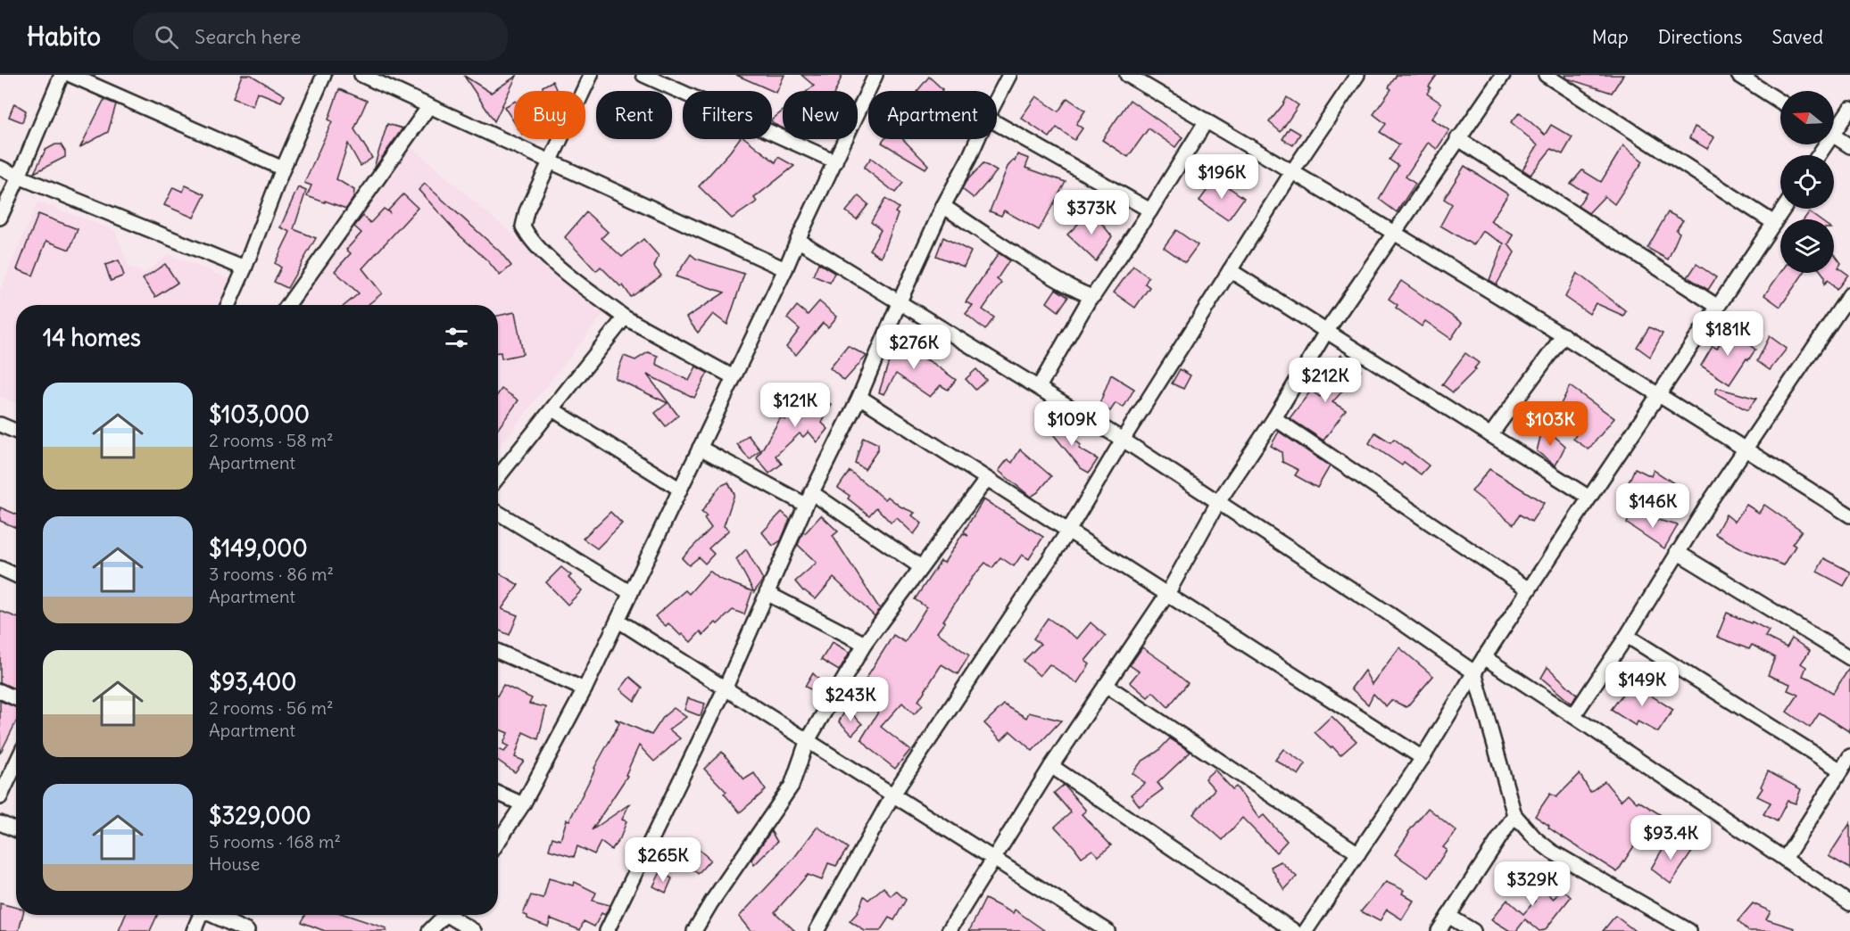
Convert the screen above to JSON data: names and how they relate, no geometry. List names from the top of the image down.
{
  "north": "left",
  "page": {
    "header": "Habito",
    "search": "Search here",
    "nav": ["Map", "Directions", "Saved"],
    "chip": [
      "Buy",
      "Rent",
      "Filters",
      "New",
      "Apartment"
    ],
    "price": [
      "$196K",
      "$373K",
      "$181K",
      "$276K",
      "$212K",
      "$121K",
      "$109K",
      "$103K",
      "$146K",
      "$149K",
      "$243K",
      "$93.4K",
      "$265K",
      "$329K"
    ],
    "heading": "14 homes",
    "list": [
      {
        "name": "$103,000",
        "note": "2 rooms · 58 m² · Apartment"
      },
      {
        "name": "$149,000",
        "note": "3 rooms · 86 m² · Apartment"
      },
      {
        "name": "$93,400",
        "note": "2 rooms · 56 m² · Apartment"
      },
      {
        "name": "$329,000",
        "note": "5 rooms · 168 m² · House"
      }
    ]
  }
}
